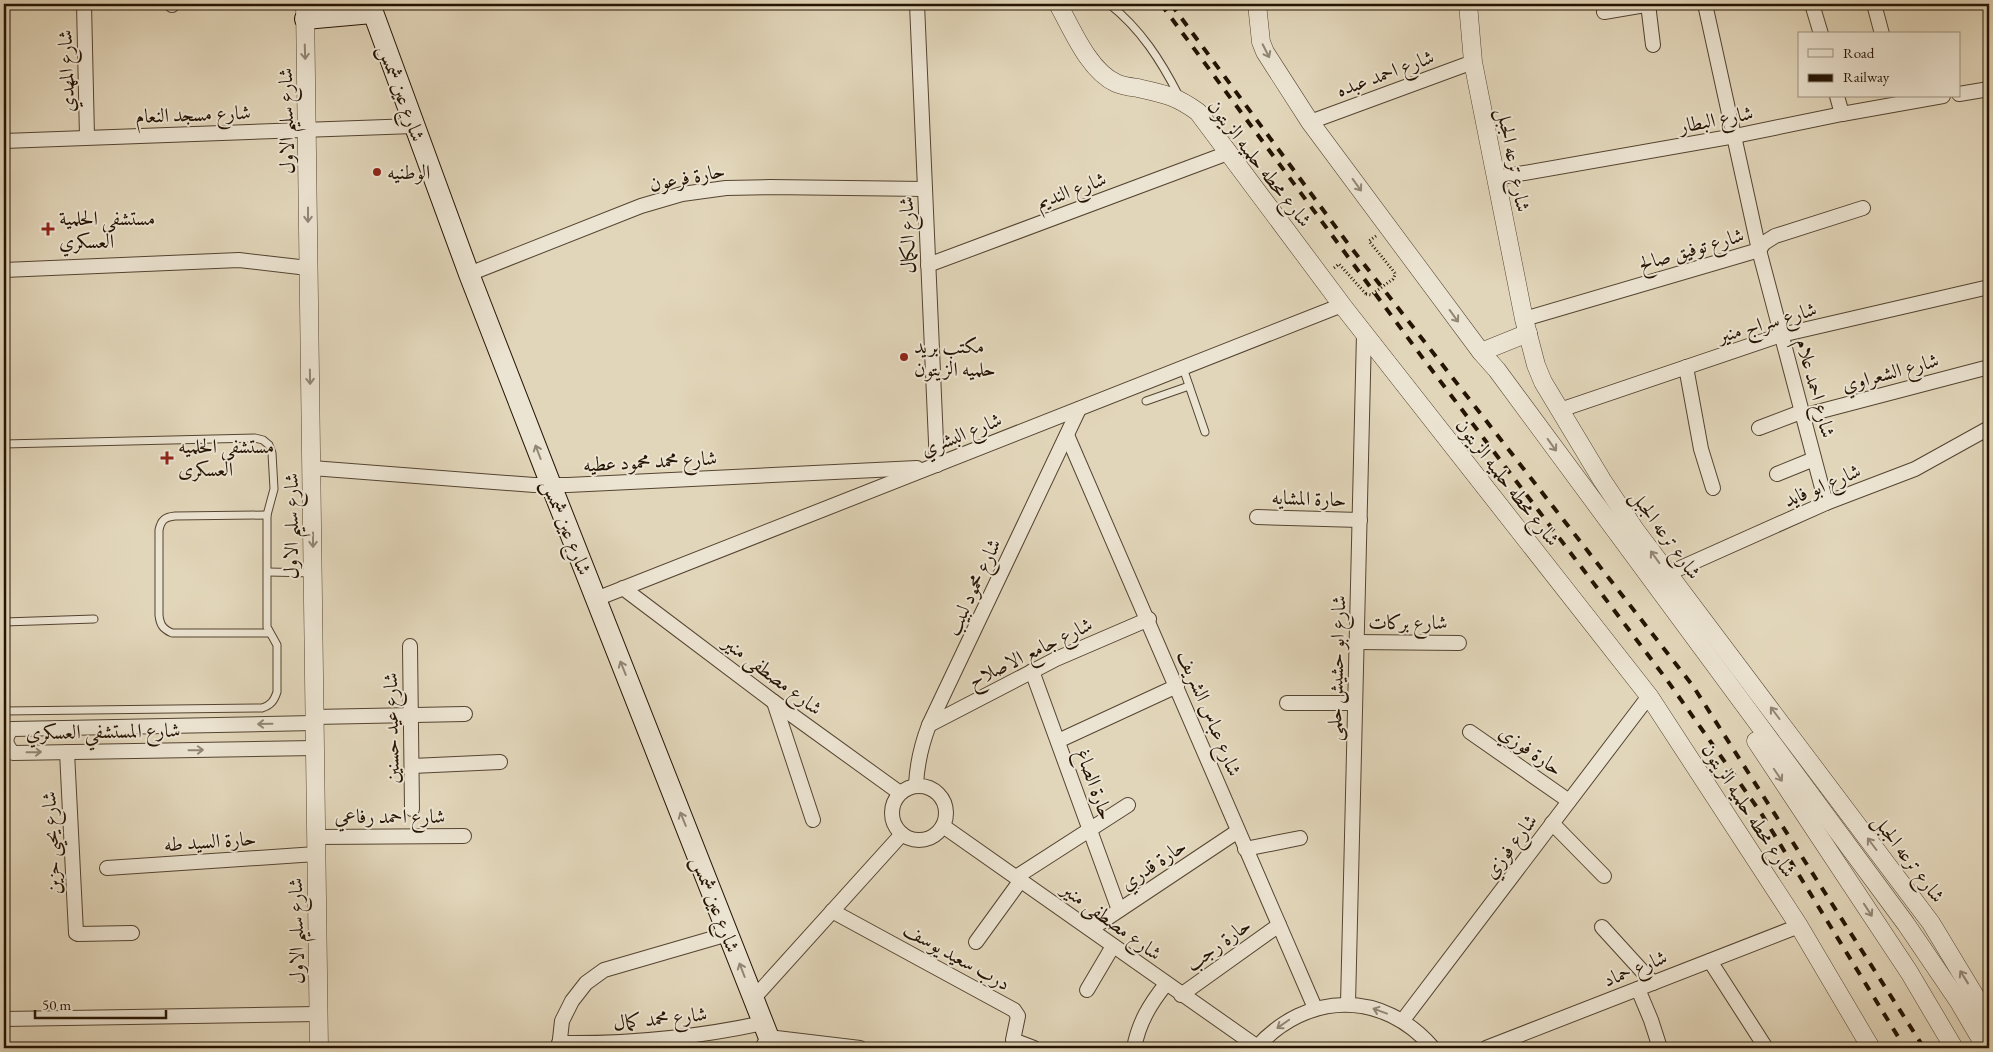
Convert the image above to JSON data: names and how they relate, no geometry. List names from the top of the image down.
{
  "streets": {
    "main road": ["شارع عين شمس"],
    "street": [
      "شارع المهدي",
      "شارع احمد عبده",
      "شارع مسجد النعام",
      "شارع البطار",
      "شارع سليم الاول",
      "شارع ترعه الجبل",
      "شارع محطه حلميه الزيتون",
      "حارة فرعون",
      "شارع النديم",
      "شارع الكمال",
      "شارع توفيق صالح",
      "شارع سراج منير",
      "شارع الشعراوي",
      "شارع احمد علام",
      "شارع البشري",
      "شارع محمد محمود عطيه",
      "شارع ابو فايد",
      "حارة المشايه",
      "شارع محمود لبيب",
      "شارع بركات",
      "شارع جامع الاصلاح",
      "شارع ابو حشيش حلمى",
      "شارع مصطفى منير",
      "شارع عباس الشريف",
      "شارع عيد حسنين",
      "شارع المستشفي العسكري",
      "حارة فوزي",
      "حارة الصاغ",
      "شارع احمد رفاعي",
      "حارة السيد طه",
      "شارع يحيى حزين",
      "شارع فوزي",
      "حارة قدري",
      "حارة رجب",
      "درب سعيد يوسف",
      "شارع حماد",
      "شارع محمد كمال"
    ]
  },
  "crossings": [
    ["شارع المهدي", "شارع مسجد النعام"],
    ["شارع احمد عبده", "شارع ترعه الجبل"],
    ["شارع عين شمس", "شارع مسجد النعام"],
    ["شارع عين شمس", "حارة فرعون"],
    ["شارع عين شمس", "شارع البشري"],
    ["شارع عين شمس", "شارع محمد محمود عطيه"],
    ["شارع عين شمس", "شارع محمد كمال"],
    ["شارع مسجد النعام", "شارع سليم الاول"],
    ["شارع البطار", "شارع ترعه الجبل"],
    ["شارع البطار", "شارع احمد علام"],
    ["شارع سليم الاول", "شارع محمد محمود عطيه"],
    ["شارع سليم الاول", "شارع المستشفي العسكري"],
    ["شارع سليم الاول", "شارع احمد رفاعي"],
    ["شارع سليم الاول", "حارة السيد طه"],
    ["شارع ترعه الجبل", "شارع توفيق صالح"],
    ["شارع ترعه الجبل", "شارع سراج منير"],
    ["شارع ترعه الجبل", "شارع ابو فايد"],
    ["شارع محطه حلميه الزيتون", "شارع النديم"],
    ["شارع محطه حلميه الزيتون", "شارع البشري"],
    ["شارع محطه حلميه الزيتون", "شارع ابو حشيش حلمى"],
    ["شارع محطه حلميه الزيتون", "شارع فوزي"],
    ["شارع محطه حلميه الزيتون", "شارع حماد"],
    ["حارة فرعون", "شارع الكمال"],
    ["شارع النديم", "شارع الكمال"],
    ["شارع الكمال", "شارع البشري"],
    ["شارع الكمال", "شارع محمد محمود عطيه"],
    ["شارع توفيق صالح", "شارع احمد علام"],
    ["شارع سراج منير", "شارع احمد علام"],
    ["شارع الشعراوي", "شارع احمد علام"],
    ["شارع احمد علام", "شارع ابو فايد"],
    ["شارع البشري", "شارع محمد محمود عطيه"],
    ["شارع البشري", "شارع محمود لبيب"],
    ["شارع البشري", "شارع مصطفى منير"],
    ["حارة المشايه", "شارع ابو حشيش حلمى"],
    ["شارع محمود لبيب", "شارع جامع الاصلاح"],
    ["شارع محمود لبيب", "شارع مصطفى منير"],
    ["شارع محمود لبيب", "شارع عباس الشريف"],
    ["شارع بركات", "شارع ابو حشيش حلمى"],
    ["شارع جامع الاصلاح", "شارع عباس الشريف"],
    ["شارع جامع الاصلاح", "حارة الصاغ"],
    ["شارع مصطفى منير", "حارة قدري"],
    ["شارع مصطفى منير", "حارة رجب"],
    ["شارع عباس الشريف", "حارة قدري"],
    ["شارع عباس الشريف", "حارة رجب"],
    ["شارع المستشفي العسكري", "شارع يحيى حزين"],
    ["حارة فوزي", "شارع فوزي"],
    ["حارة الصاغ", "حارة قدري"]
  ],
  "one_way": ["شارع عين شمس", "شارع سليم الاول"],
  "places": {
    "other": ["الوطنيه", "مكتب بريد حلميه الزيتون"],
    "health": ["مستشفي الحلمية العسكري", "مستشفى الحلميه العسكرى"]
  },
  "legend": ["Road", "Railway"],
  "scale_bar": "50 m"
}
